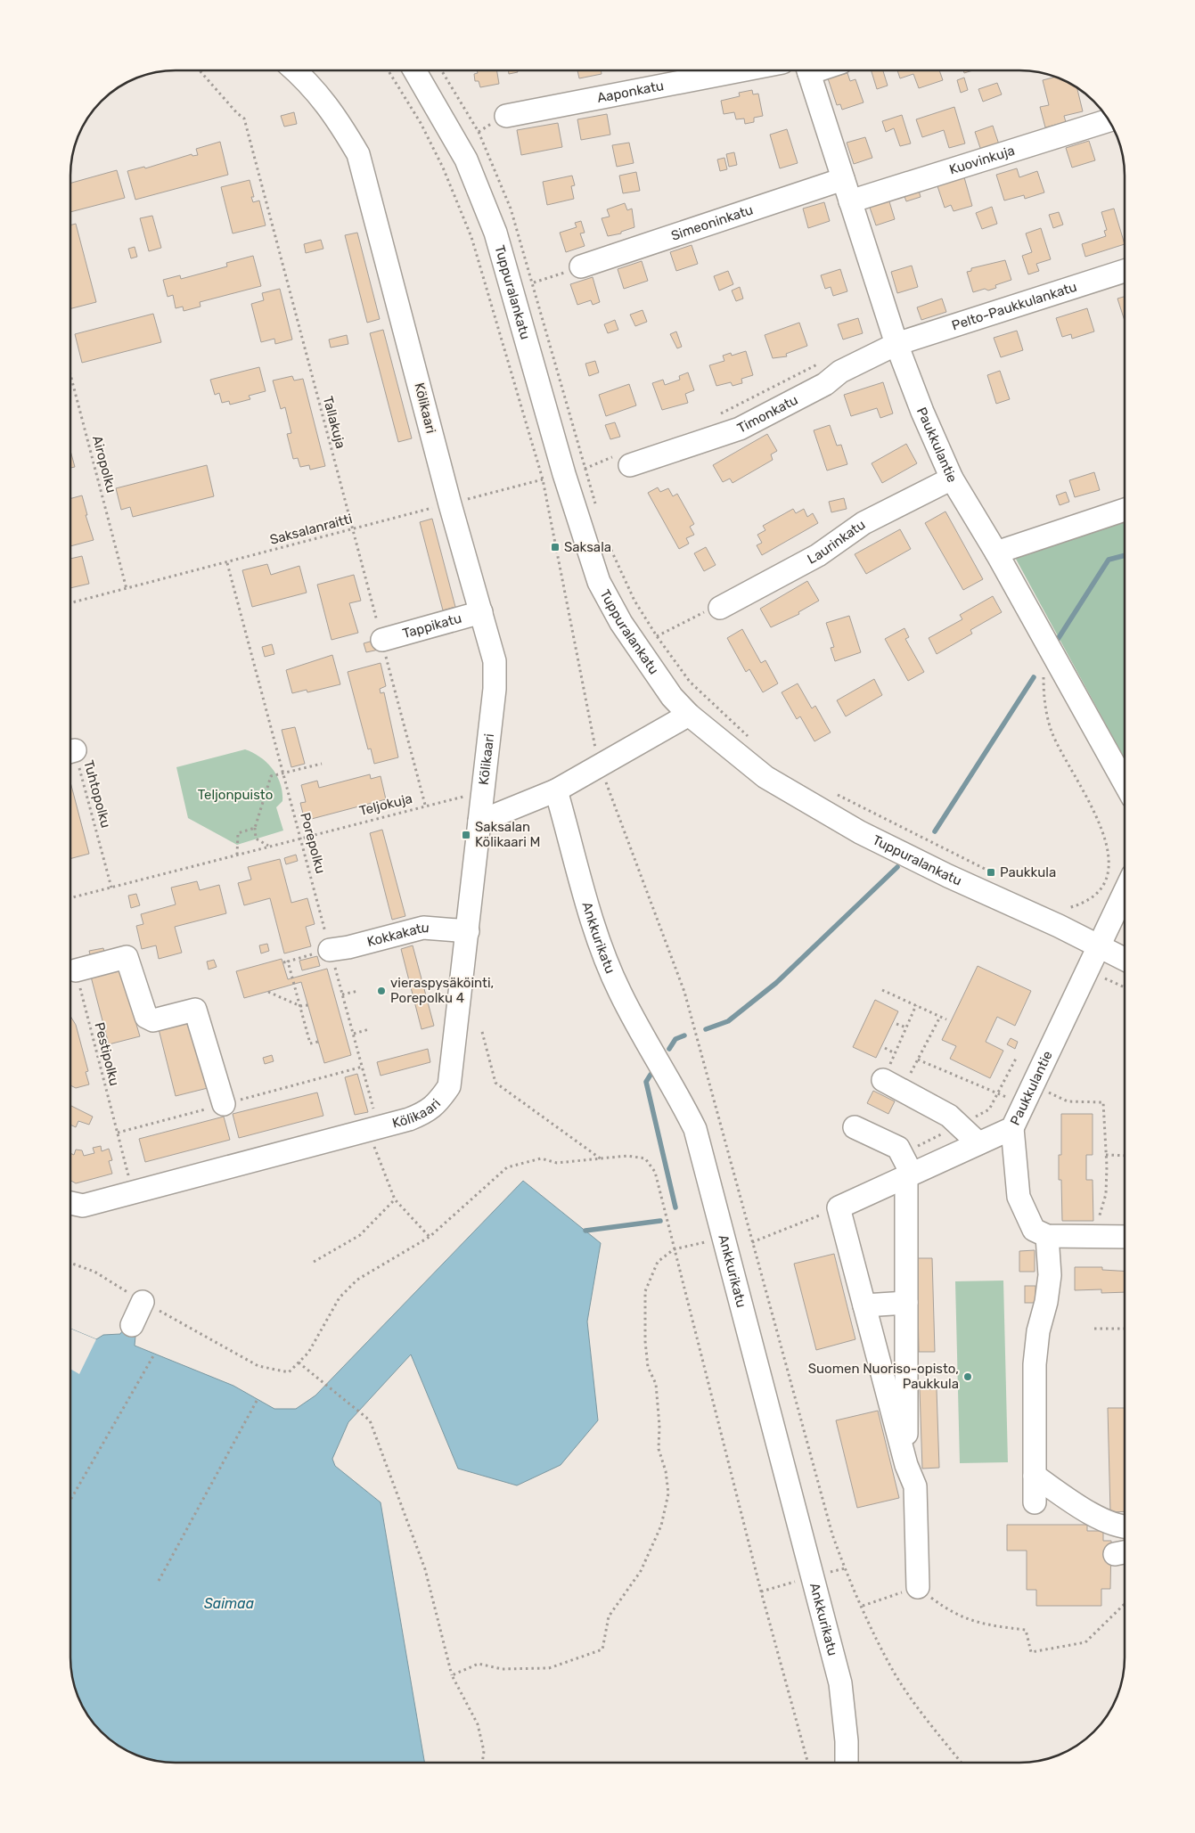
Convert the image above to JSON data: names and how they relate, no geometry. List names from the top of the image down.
{
  "streets": {
    "street": [
      "Aaponkatu",
      "Kuovinkuja",
      "Simeoninkatu",
      "Tuppuralankatu",
      "Pelto-Paukkulankatu",
      "Kölikaari",
      "Timonkatu",
      "Paukkulantie",
      "Laurinkatu",
      "Tappikatu",
      "Kokkakatu",
      "Ankkurikatu"
    ],
    "path": [
      "Tallakuja",
      "Airopolku",
      "Saksalanraitti",
      "Tuhtopolku",
      "Teljokuja",
      "Porepolku",
      "Pestipolku"
    ]
  },
  "crossings": [
    ["Kuovinkuja", "Paukkulantie"],
    ["Simeoninkatu", "Paukkulantie"],
    ["Tuppuralankatu", "Paukkulantie"],
    ["Tuppuralankatu", "Saksalanraitti"],
    ["Pelto-Paukkulankatu", "Timonkatu"],
    ["Pelto-Paukkulankatu", "Paukkulantie"],
    ["Kölikaari", "Saksalanraitti"],
    ["Kölikaari", "Tappikatu"],
    ["Kölikaari", "Teljokuja"],
    ["Kölikaari", "Porepolku"],
    ["Kölikaari", "Kokkakatu"],
    ["Kölikaari", "Pestipolku"],
    ["Timonkatu", "Paukkulantie"],
    ["Timonkatu", "Saksalanraitti"],
    ["Tallakuja", "Saksalanraitti"],
    ["Tallakuja", "Tappikatu"],
    ["Tallakuja", "Teljokuja"],
    ["Paukkulantie", "Laurinkatu"],
    ["Airopolku", "Saksalanraitti"],
    ["Saksalanraitti", "Porepolku"],
    ["Tuhtopolku", "Teljokuja"],
    ["Teljokuja", "Porepolku"],
    ["Porepolku", "Kokkakatu"]
  ],
  "water": ["Saimaa"],
  "parks": ["Teljonpuisto"],
  "places": {
    "transit": ["Saksala", "Saksalan Kölikaari M", "Paukkula"],
    "other": ["vieraspysäköinti, Porepolku 4", "Suomen Nuoriso-opisto, Paukkula"]
  }
}
